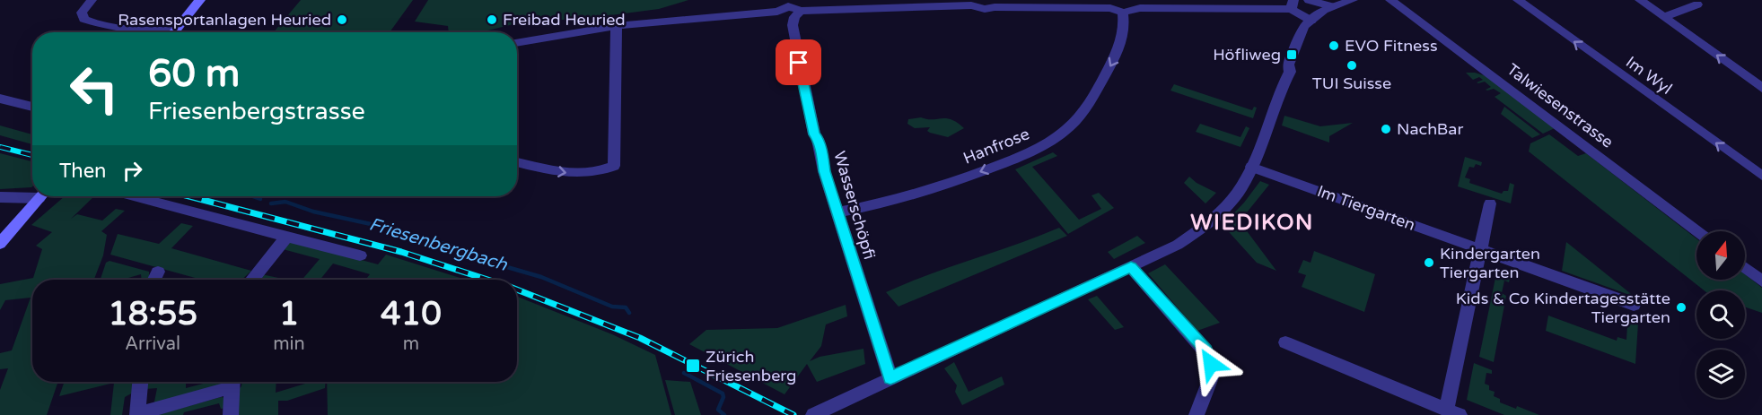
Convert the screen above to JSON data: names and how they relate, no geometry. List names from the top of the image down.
{
  "streets": {
    "street": [
      "Im Wyl",
      "Talwiesenstrasse",
      "Hanfrose",
      "Wasserschöpfi",
      "Im Tiergarten"
    ]
  },
  "crossings": [
    ["Hanfrose", "Wasserschöpfi"]
  ],
  "one_way": ["Hanfrose"],
  "districts": ["WIEDIKON"],
  "water": ["Friesenbergbach"],
  "places": {
    "other": [
      "Rasensportanlagen Heuried",
      "Freibad Heuried",
      "EVO Fitness",
      "TUI Suisse",
      "NachBar",
      "Kindergarten Tiergarten",
      "Kids & Co Kindertagesstätte Tiergarten"
    ],
    "transit": ["Höfliweg", "Zürich Friesenberg"]
  },
  "north": "top",
  "page": {
    "turn": ["60 m", "Friesenbergstrasse"],
    "then": "Then",
    "eta": [
      "18:55",
      "Arrival",
      "1",
      "min",
      "410",
      "m"
    ]
  }
}
